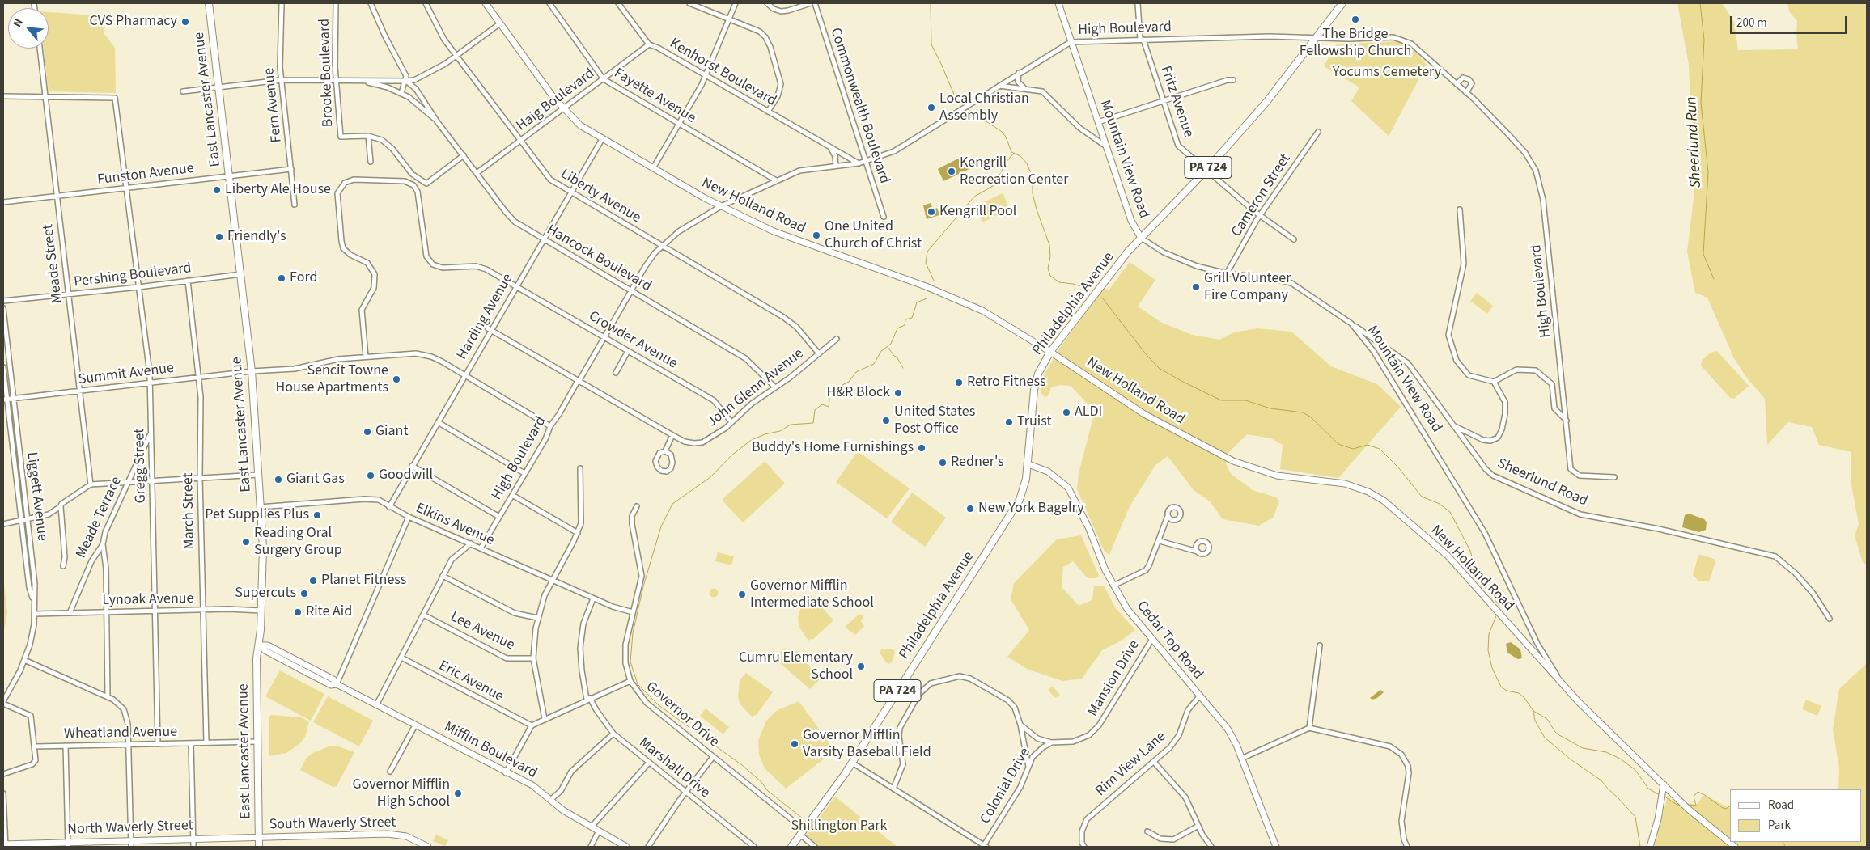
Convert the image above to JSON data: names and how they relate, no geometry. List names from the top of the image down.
{
  "streets": {
    "main road": ["East Lancaster Avenue", "PA 724", "Philadelphia Avenue"],
    "street": [
      "High Boulevard",
      "Brooke Boulevard",
      "Kenhorst Boulevard",
      "Fayette Avenue",
      "Haig Boulevard",
      "Fritz Avenue",
      "Fern Avenue",
      "Commonwealth Boulevard",
      "Mountain View Road",
      "Funston Avenue",
      "Cameron Street",
      "Liberty Avenue",
      "New Holland Road",
      "Hancock Boulevard",
      "Meade Street",
      "Pershing Boulevard",
      "Harding Avenue",
      "Crowder Avenue",
      "Summit Avenue",
      "John Glenn Avenue",
      "Gregg Street",
      "Sheerlund Road",
      "Liggett Avenue",
      "March Street",
      "Meade Terrace",
      "Elkins Avenue",
      "Lynoak Avenue",
      "Lee Avenue",
      "Cedar Top Road",
      "Mansion Drive",
      "Eric Avenue",
      "Governor Drive",
      "Wheatland Avenue",
      "Mifflin Boulevard",
      "Rim View Lane",
      "Marshall Drive",
      "Colonial Drive",
      "South Waverly Street",
      "North Waverly Street"
    ]
  },
  "crossings": [
    ["High Boulevard", "Kenhorst Boulevard"],
    ["High Boulevard", "Fayette Avenue"],
    ["High Boulevard", "Fritz Avenue"],
    ["High Boulevard", "Commonwealth Boulevard"],
    ["High Boulevard", "Mountain View Road"],
    ["High Boulevard", "Liberty Avenue"],
    ["High Boulevard", "New Holland Road"],
    ["High Boulevard", "Hancock Boulevard"],
    ["High Boulevard", "Philadelphia Avenue"],
    ["High Boulevard", "Crowder Avenue"],
    ["High Boulevard", "John Glenn Avenue"],
    ["High Boulevard", "Elkins Avenue"],
    ["Kenhorst Boulevard", "Haig Boulevard"],
    ["Fayette Avenue", "Haig Boulevard"],
    ["East Lancaster Avenue", "Funston Avenue"],
    ["East Lancaster Avenue", "Pershing Boulevard"],
    ["East Lancaster Avenue", "Summit Avenue"],
    ["East Lancaster Avenue", "Elkins Avenue"],
    ["East Lancaster Avenue", "Lynoak Avenue"],
    ["East Lancaster Avenue", "Wheatland Avenue"],
    ["East Lancaster Avenue", "Mifflin Boulevard"],
    ["East Lancaster Avenue", "South Waverly Street"],
    ["East Lancaster Avenue", "North Waverly Street"],
    ["Haig Boulevard", "Liberty Avenue"],
    ["Haig Boulevard", "New Holland Road"],
    ["Haig Boulevard", "Hancock Boulevard"],
    ["Fritz Avenue", "Cameron Street"],
    ["Fritz Avenue", "Philadelphia Avenue"],
    ["Fern Avenue", "Funston Avenue"],
    ["Mountain View Road", "Cameron Street"],
    ["Mountain View Road", "New Holland Road"],
    ["Mountain View Road", "Philadelphia Avenue"],
    ["Mountain View Road", "Sheerlund Road"],
    ["Funston Avenue", "Meade Street"],
    ["Funston Avenue", "Gregg Street"],
    ["Liberty Avenue", "Harding Avenue"],
    ["Liberty Avenue", "John Glenn Avenue"],
    ["New Holland Road", "Philadelphia Avenue"],
    ["New Holland Road", "Harding Avenue"],
    ["Hancock Boulevard", "Harding Avenue"],
    ["Hancock Boulevard", "John Glenn Avenue"],
    ["Meade Street", "Pershing Boulevard"],
    ["Meade Street", "Summit Avenue"],
    ["Meade Street", "Gregg Street"],
    ["Pershing Boulevard", "Gregg Street"],
    ["Pershing Boulevard", "March Street"],
    ["Philadelphia Avenue", "Cedar Top Road"],
    ["Philadelphia Avenue", "Governor Drive"],
    ["Harding Avenue", "Crowder Avenue"],
    ["Harding Avenue", "Summit Avenue"],
    ["Harding Avenue", "John Glenn Avenue"],
    ["Harding Avenue", "Elkins Avenue"],
    ["Crowder Avenue", "Summit Avenue"],
    ["Crowder Avenue", "John Glenn Avenue"],
    ["Summit Avenue", "Gregg Street"],
    ["Summit Avenue", "Liggett Avenue"],
    ["Summit Avenue", "March Street"],
    ["Gregg Street", "Meade Terrace"],
    ["Gregg Street", "Lynoak Avenue"],
    ["Gregg Street", "Wheatland Avenue"],
    ["March Street", "Lynoak Avenue"],
    ["March Street", "Wheatland Avenue"],
    ["Meade Terrace", "Lynoak Avenue"],
    ["Elkins Avenue", "Governor Drive"],
    ["Elkins Avenue", "Marshall Drive"],
    ["Cedar Top Road", "Mansion Drive"],
    ["Cedar Top Road", "Rim View Lane"],
    ["Mansion Drive", "Colonial Drive"],
    ["South Waverly Street", "North Waverly Street"]
  ],
  "water": ["Sheerlund Run"],
  "parks": ["Yocums Cemetery", "Shillington Park"],
  "places": [
    "The Bridge Fellowship Church",
    "CVS Pharmacy",
    "Local Christian Assembly",
    "Kengrill Recreation Center",
    "Liberty Ale House",
    "Kengrill Pool",
    "One United Church of Christ",
    "Friendly's",
    "Ford",
    "Grill Volunteer Fire Company",
    "Sencit Towne House Apartments",
    "Retro Fitness",
    "H&R Block",
    "ALDI",
    "United States Post Office",
    "Truist",
    "Giant",
    "Buddy's Home Furnishings",
    "Redner's",
    "Goodwill",
    "Giant Gas",
    "New York Bagelry",
    "Pet Supplies Plus",
    "Reading Oral Surgery Group",
    "Planet Fitness",
    "Supercuts",
    "Governor Mifflin Intermediate School",
    "Rite Aid",
    "Cumru Elementary School",
    "Governor Mifflin Varsity Baseball Field",
    "Governor Mifflin High School"
  ],
  "legend": ["Road", "Park"],
  "scale_bar": "200 m",
  "north": "top left"
}
